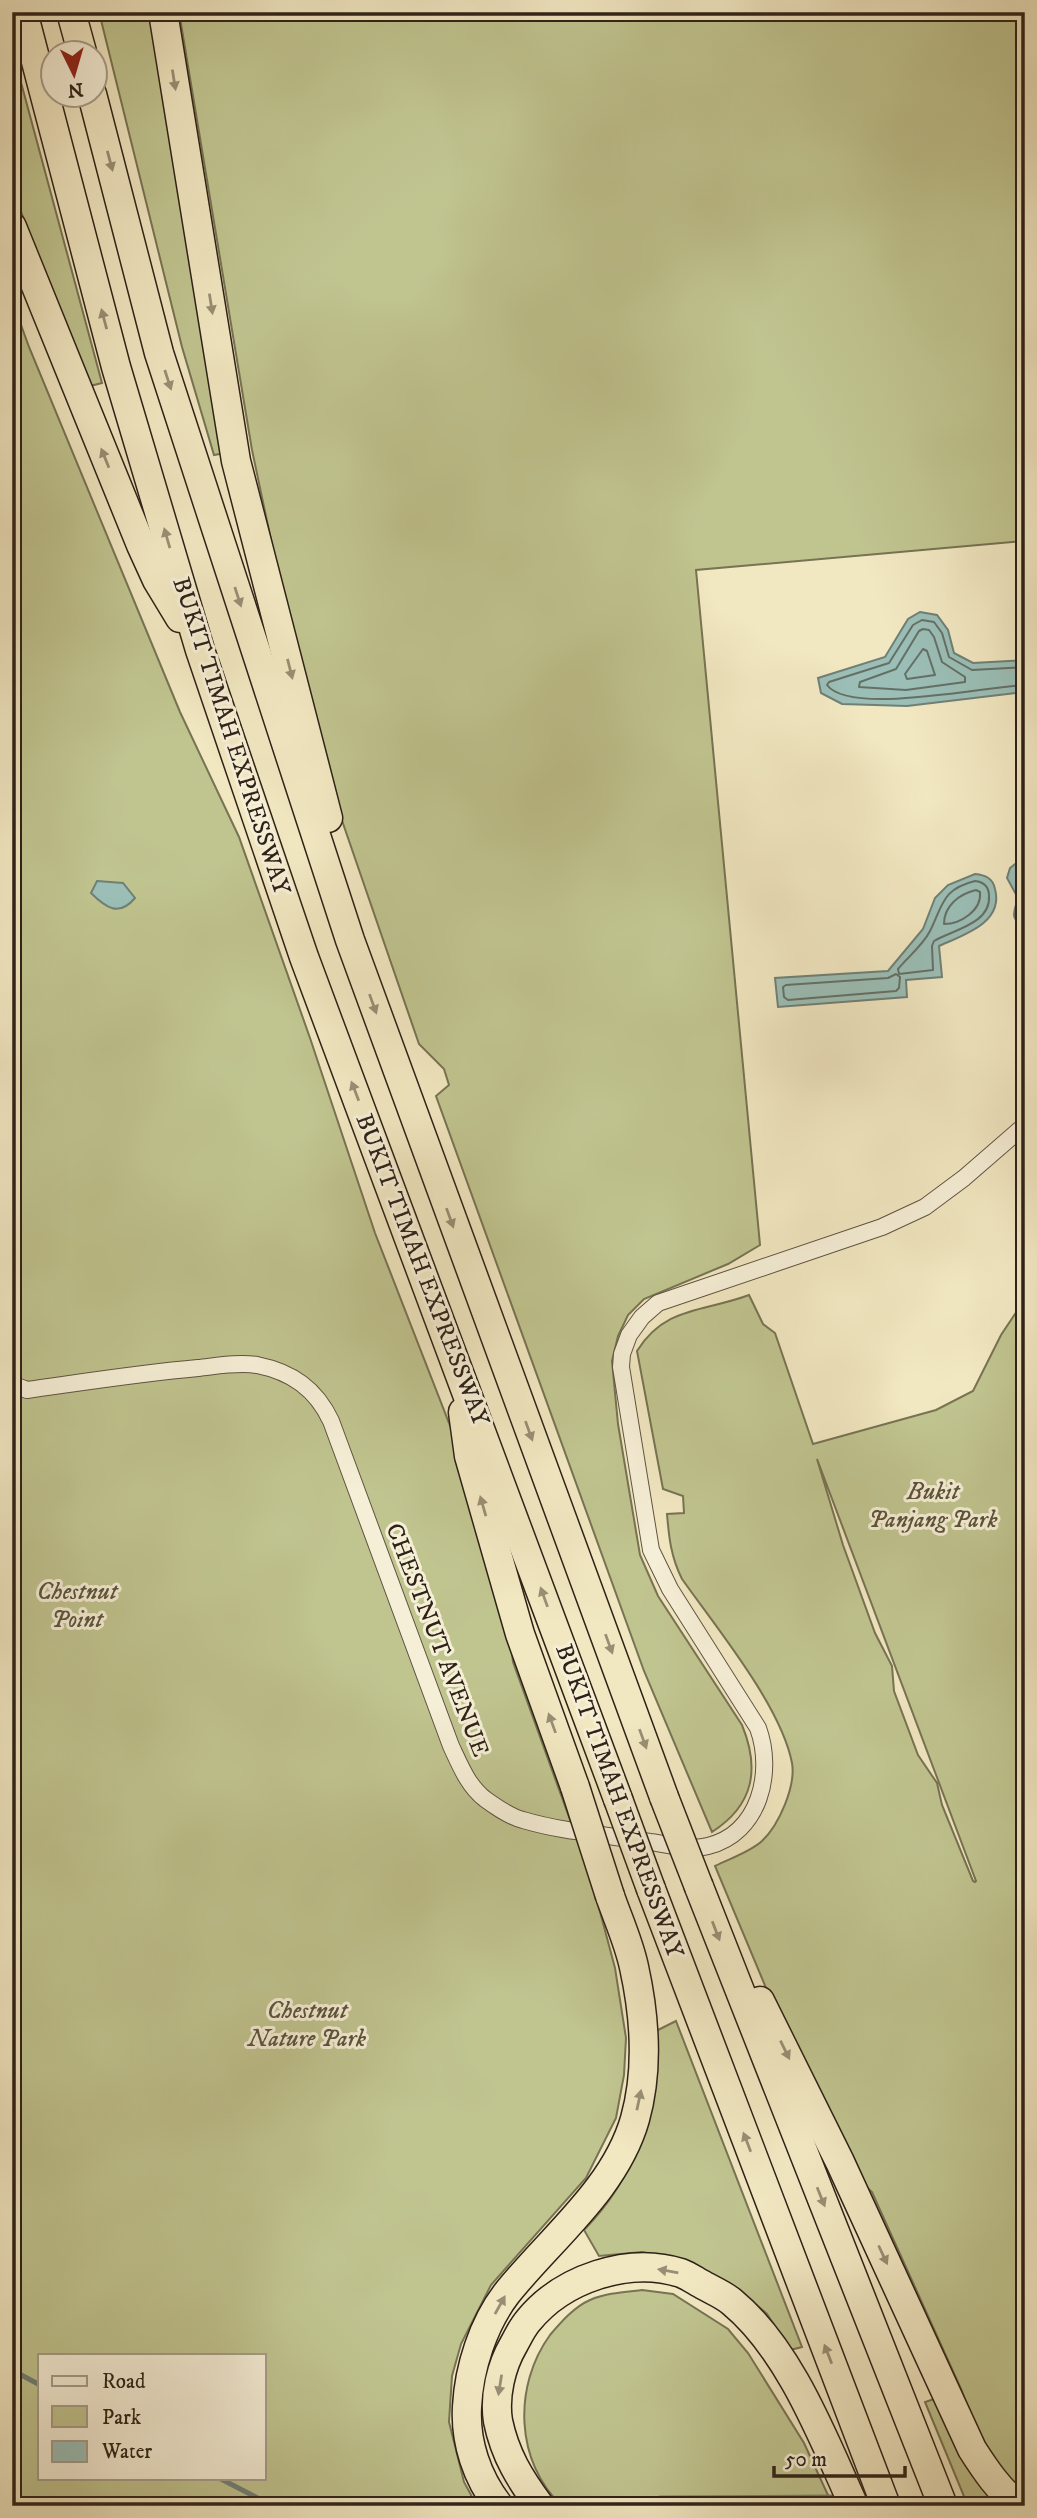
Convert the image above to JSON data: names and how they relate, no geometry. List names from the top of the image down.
{
  "streets": {
    "highway": ["BUKIT TIMAH EXPRESSWAY"],
    "street": ["CHESTNUT AVENUE"]
  },
  "parks": ["Bukit Panjang Park", "Chestnut Point", "Chestnut Nature Park"],
  "legend": ["Road", "Park", "Water"],
  "scale_bar": "50 m",
  "north": "bottom"
}
